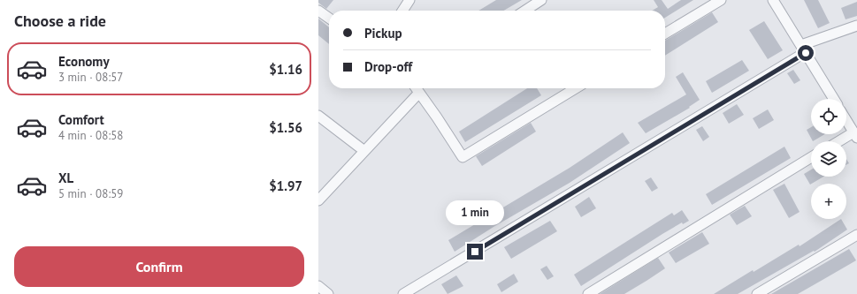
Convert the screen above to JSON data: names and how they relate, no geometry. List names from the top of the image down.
{
  "page": {
    "heading": "Choose a ride",
    "banner": ["Pickup", "Drop-off"],
    "list": [
      {
        "name": "Economy",
        "note": "3 min · 08:57",
        "value": "$1.16"
      },
      {
        "name": "Comfort",
        "note": "4 min · 08:58",
        "value": "$1.56"
      },
      {
        "name": "XL",
        "note": "5 min · 08:59",
        "value": "$1.97"
      }
    ],
    "map_buttons": "+",
    "bubble": "1 min",
    "buttons": "Confirm"
  }
}
